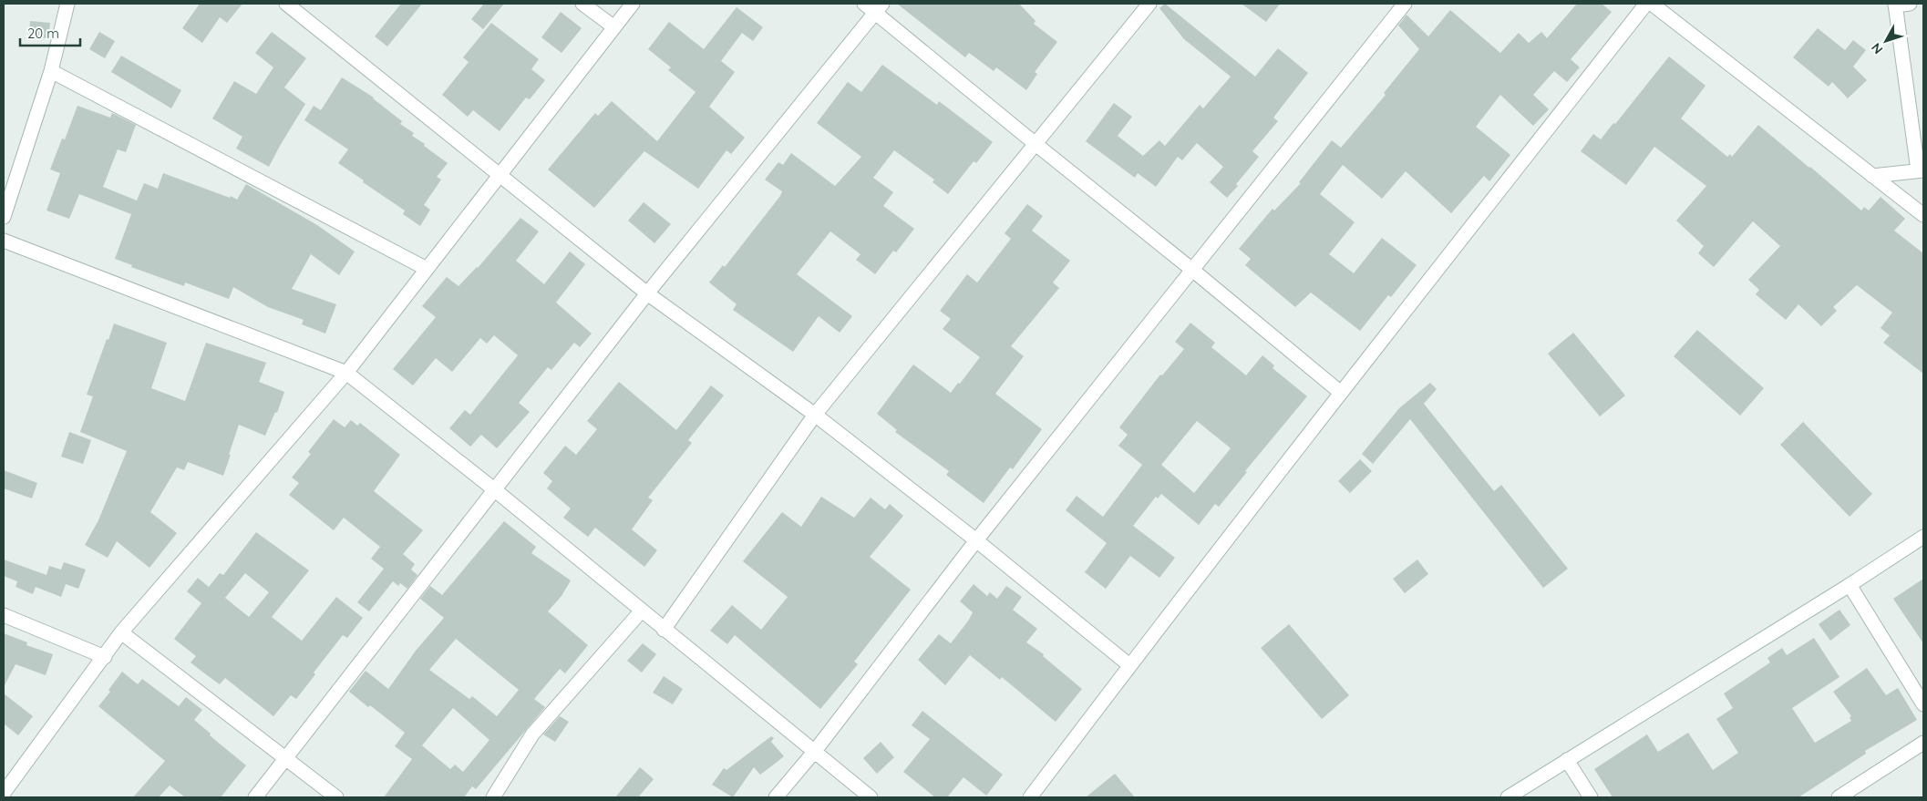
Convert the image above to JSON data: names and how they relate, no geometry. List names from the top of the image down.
{
  "scale_bar": "20 m",
  "north": "bottom left"
}
